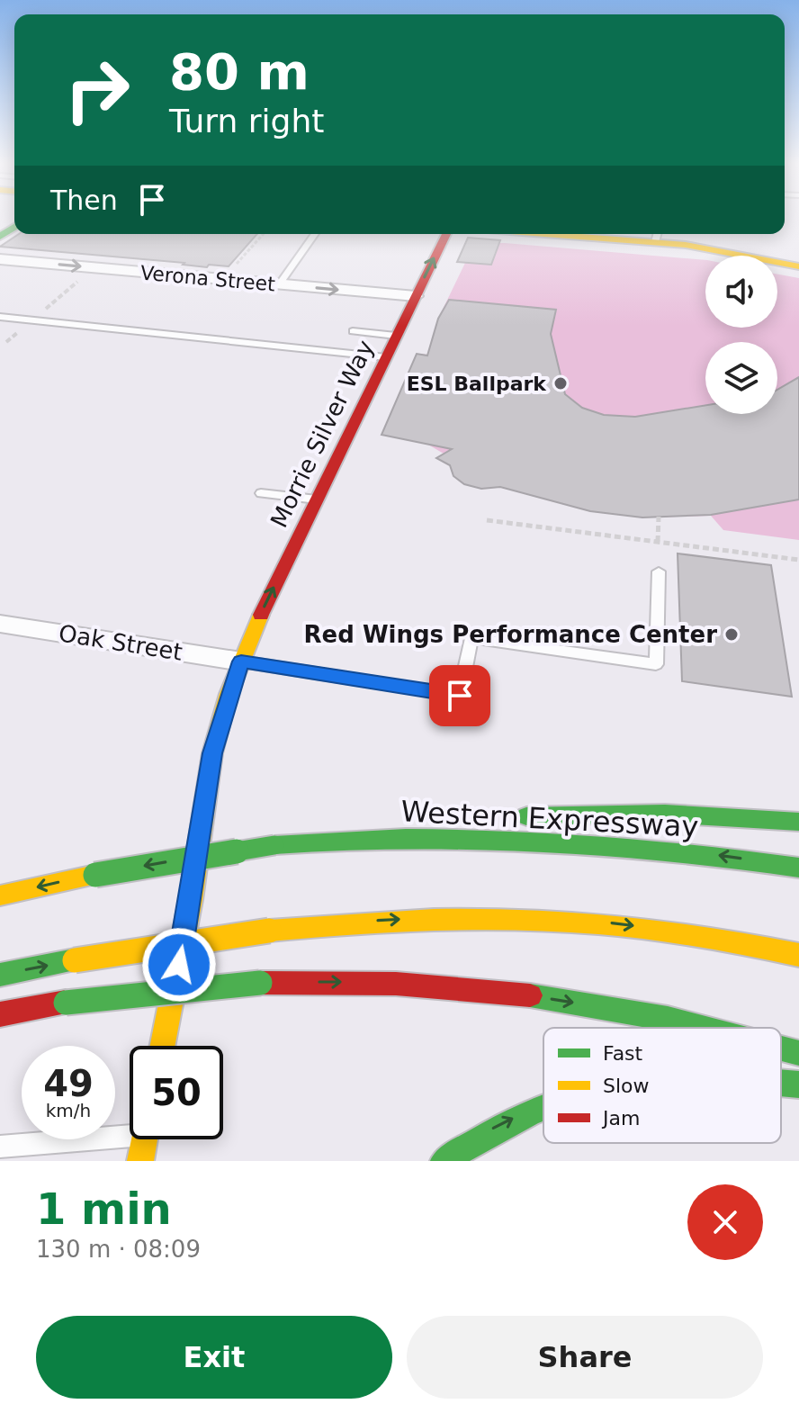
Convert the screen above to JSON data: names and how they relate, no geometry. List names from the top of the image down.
{
  "streets": {
    "main road": ["Morrie Silver Way", "Western Expressway"],
    "street": ["Verona Street", "Oak Street"]
  },
  "crossings": [
    ["Verona Street", "Morrie Silver Way"],
    ["Morrie Silver Way", "Oak Street"]
  ],
  "one_way": ["Verona Street"],
  "places": ["ESL Ballpark", "Red Wings Performance Center"],
  "legend": ["Fast", "Slow", "Jam"],
  "page": {
    "turn": ["80 m", "Turn right"],
    "then": "Then",
    "speed": "49 km/h",
    "limit": "50",
    "heading": ["1 min", "130 m · 08:09"],
    "buttons": ["Exit", "Share"]
  }
}
